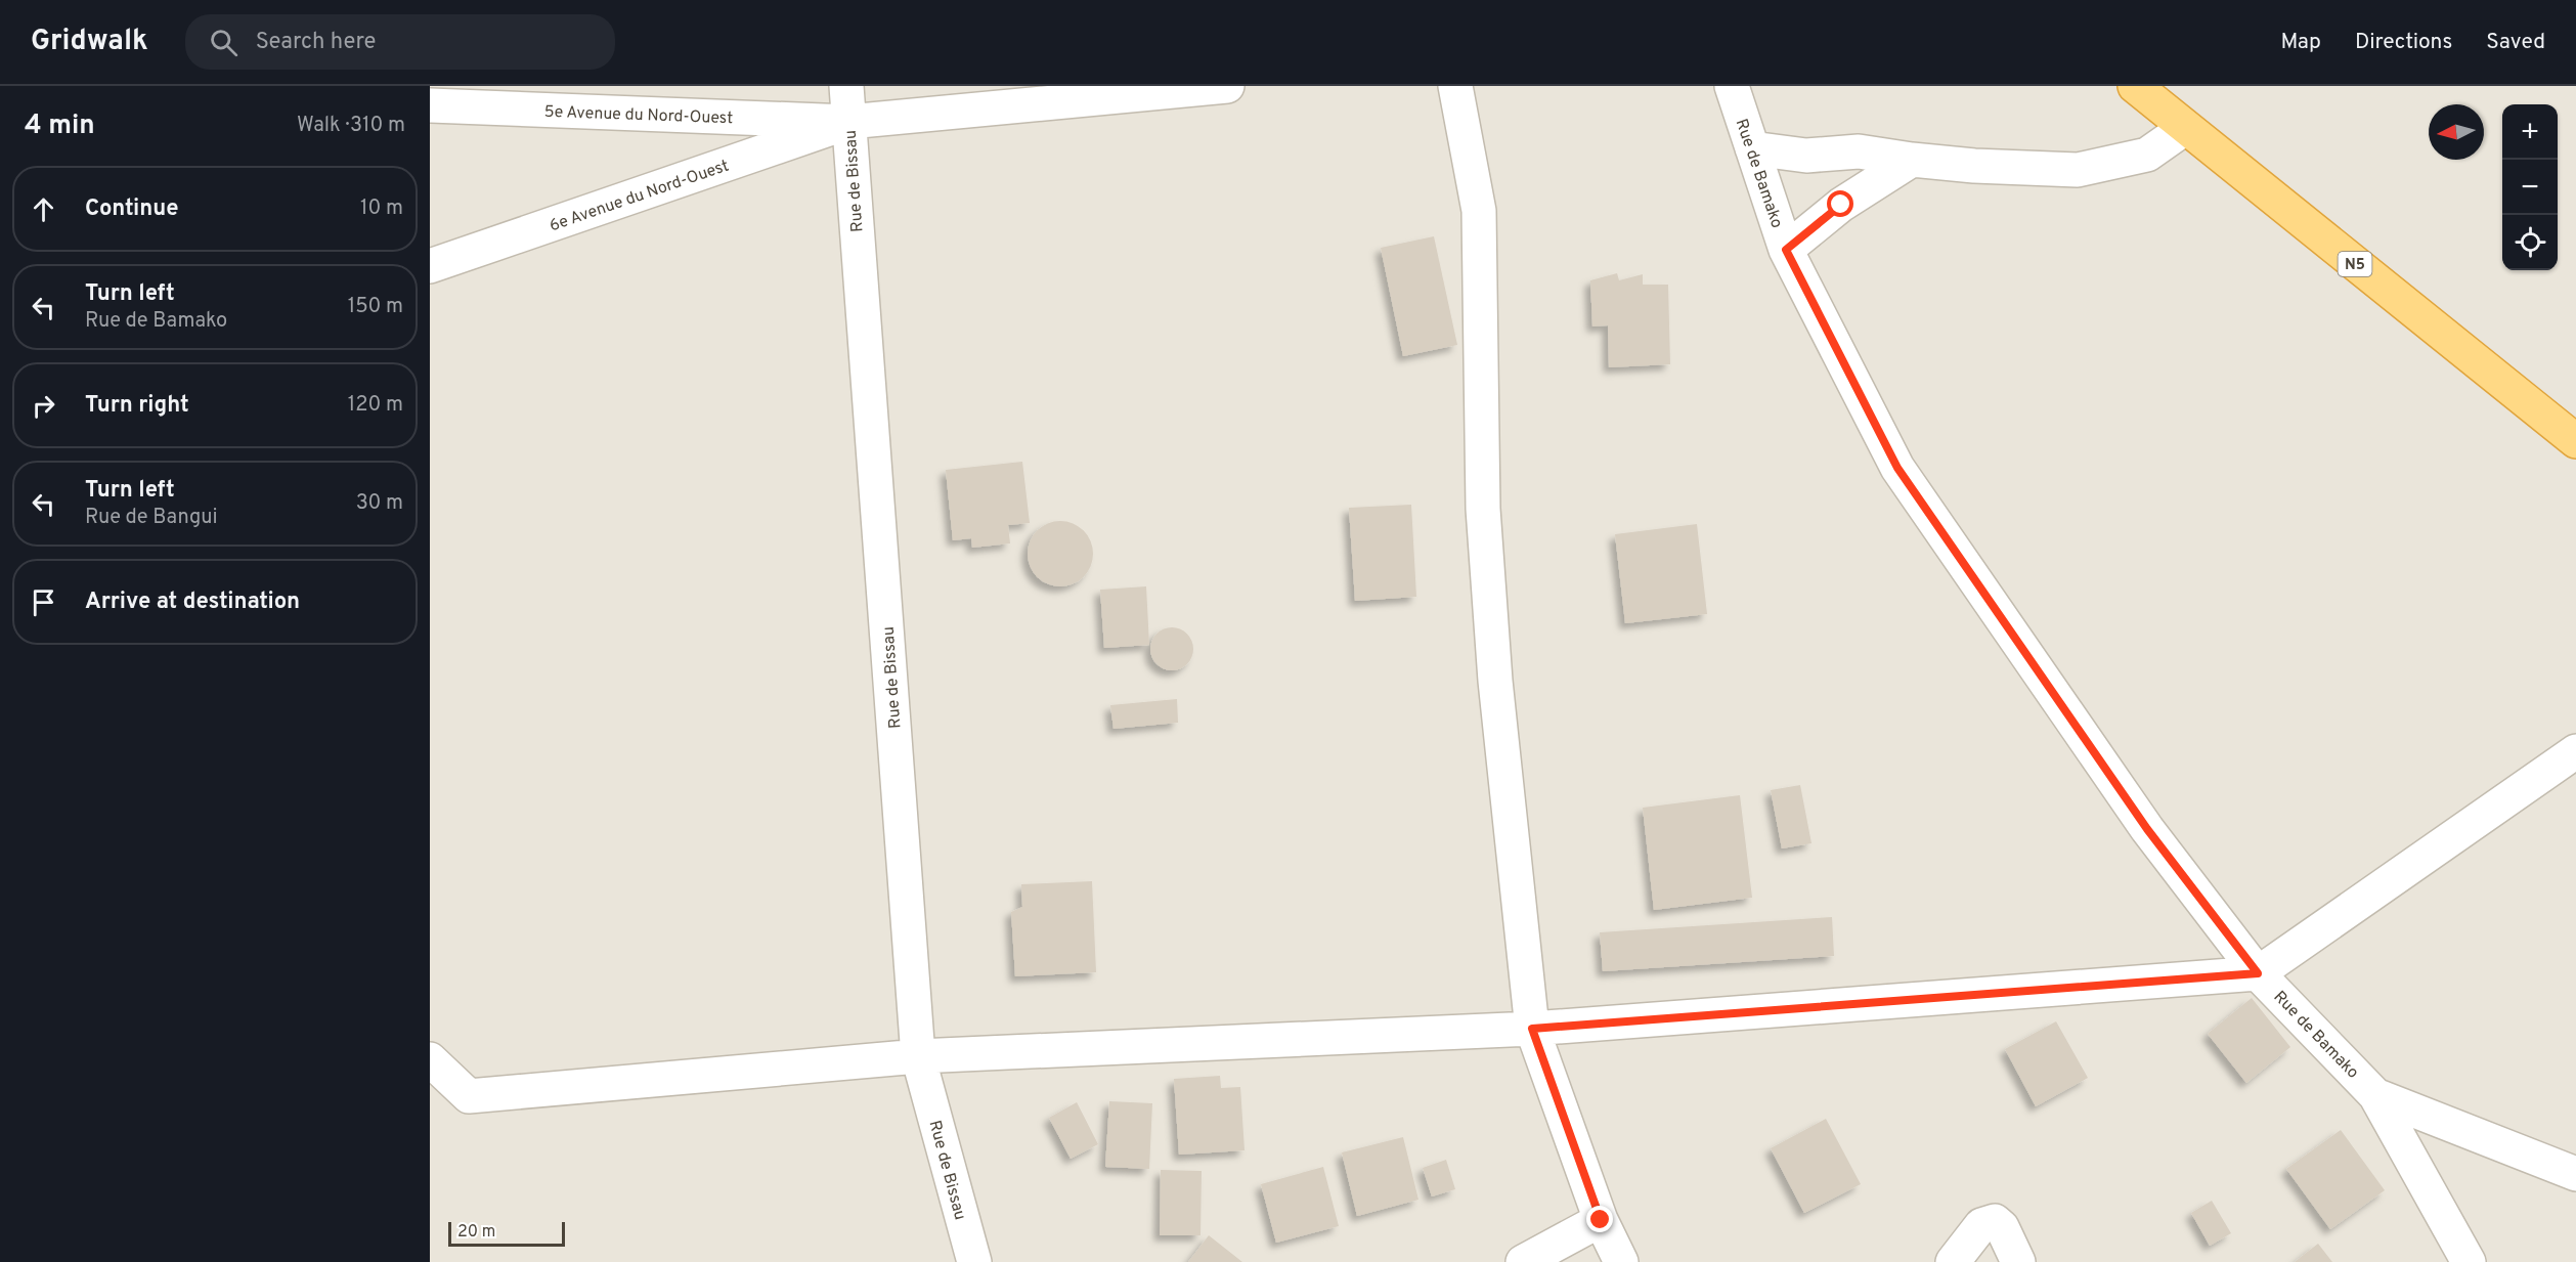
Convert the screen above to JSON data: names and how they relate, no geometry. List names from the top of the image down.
{
  "streets": {
    "highway": ["N5"],
    "street": [
      "5e Avenue du Nord-Ouest",
      "Rue de Bamako",
      "Rue de Bissau",
      "6e Avenue du Nord-Ouest"
    ]
  },
  "crossings": [
    ["5e Avenue du Nord-Ouest", "Rue de Bissau"],
    ["5e Avenue du Nord-Ouest", "6e Avenue du Nord-Ouest"],
    ["Rue de Bissau", "6e Avenue du Nord-Ouest"]
  ],
  "scale_bar": "20 m",
  "north": "left",
  "page": {
    "header": "Gridwalk",
    "search": "Search here",
    "nav": ["Map", "Directions", "Saved"],
    "heading": ["4 min", "Walk · 310 m"],
    "map_buttons": ["+", "−"],
    "list": [
      ["Continue", "10 m"],
      ["Turn left", "Rue de Bamako", "150 m"],
      ["Turn right", "120 m"],
      ["Turn left", "Rue de Bangui", "30 m"],
      "Arrive at destination"
    ],
    "scale": "20 m"
  }
}
